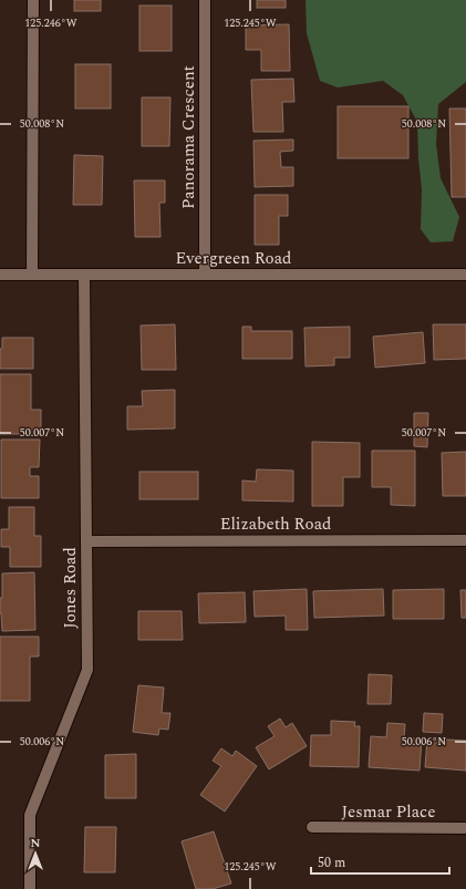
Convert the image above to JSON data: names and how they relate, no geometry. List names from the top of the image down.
{
  "streets": {
    "street": [
      "Panorama Crescent",
      "Evergreen Road",
      "Elizabeth Road",
      "Jones Road",
      "Jesmar Place"
    ]
  },
  "crossings": [
    ["Panorama Crescent", "Evergreen Road"],
    ["Evergreen Road", "Jones Road"],
    ["Elizabeth Road", "Jones Road"]
  ],
  "scale_bar": "50 m",
  "north": "top",
  "coordinates": [
    "125.246°W",
    "125.245°W",
    "50.008°N",
    "50.007°N",
    "50.006°N"
  ]
}
